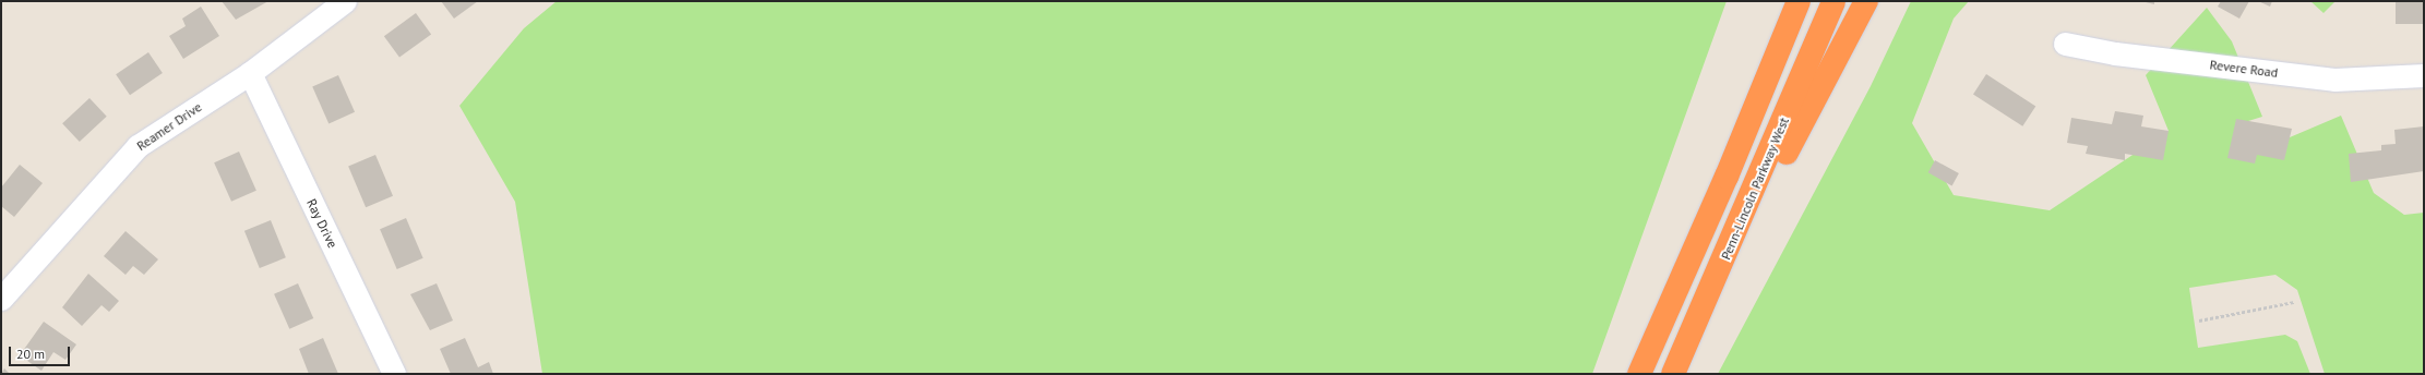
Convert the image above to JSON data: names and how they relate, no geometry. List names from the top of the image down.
{
  "streets": {
    "highway": ["Penn-Lincoln Parkway West"],
    "street": ["Revere Road", "Reamer Drive", "Ray Drive"]
  },
  "crossings": [
    ["Reamer Drive", "Ray Drive"]
  ],
  "scale_bar": "20 m"
}
